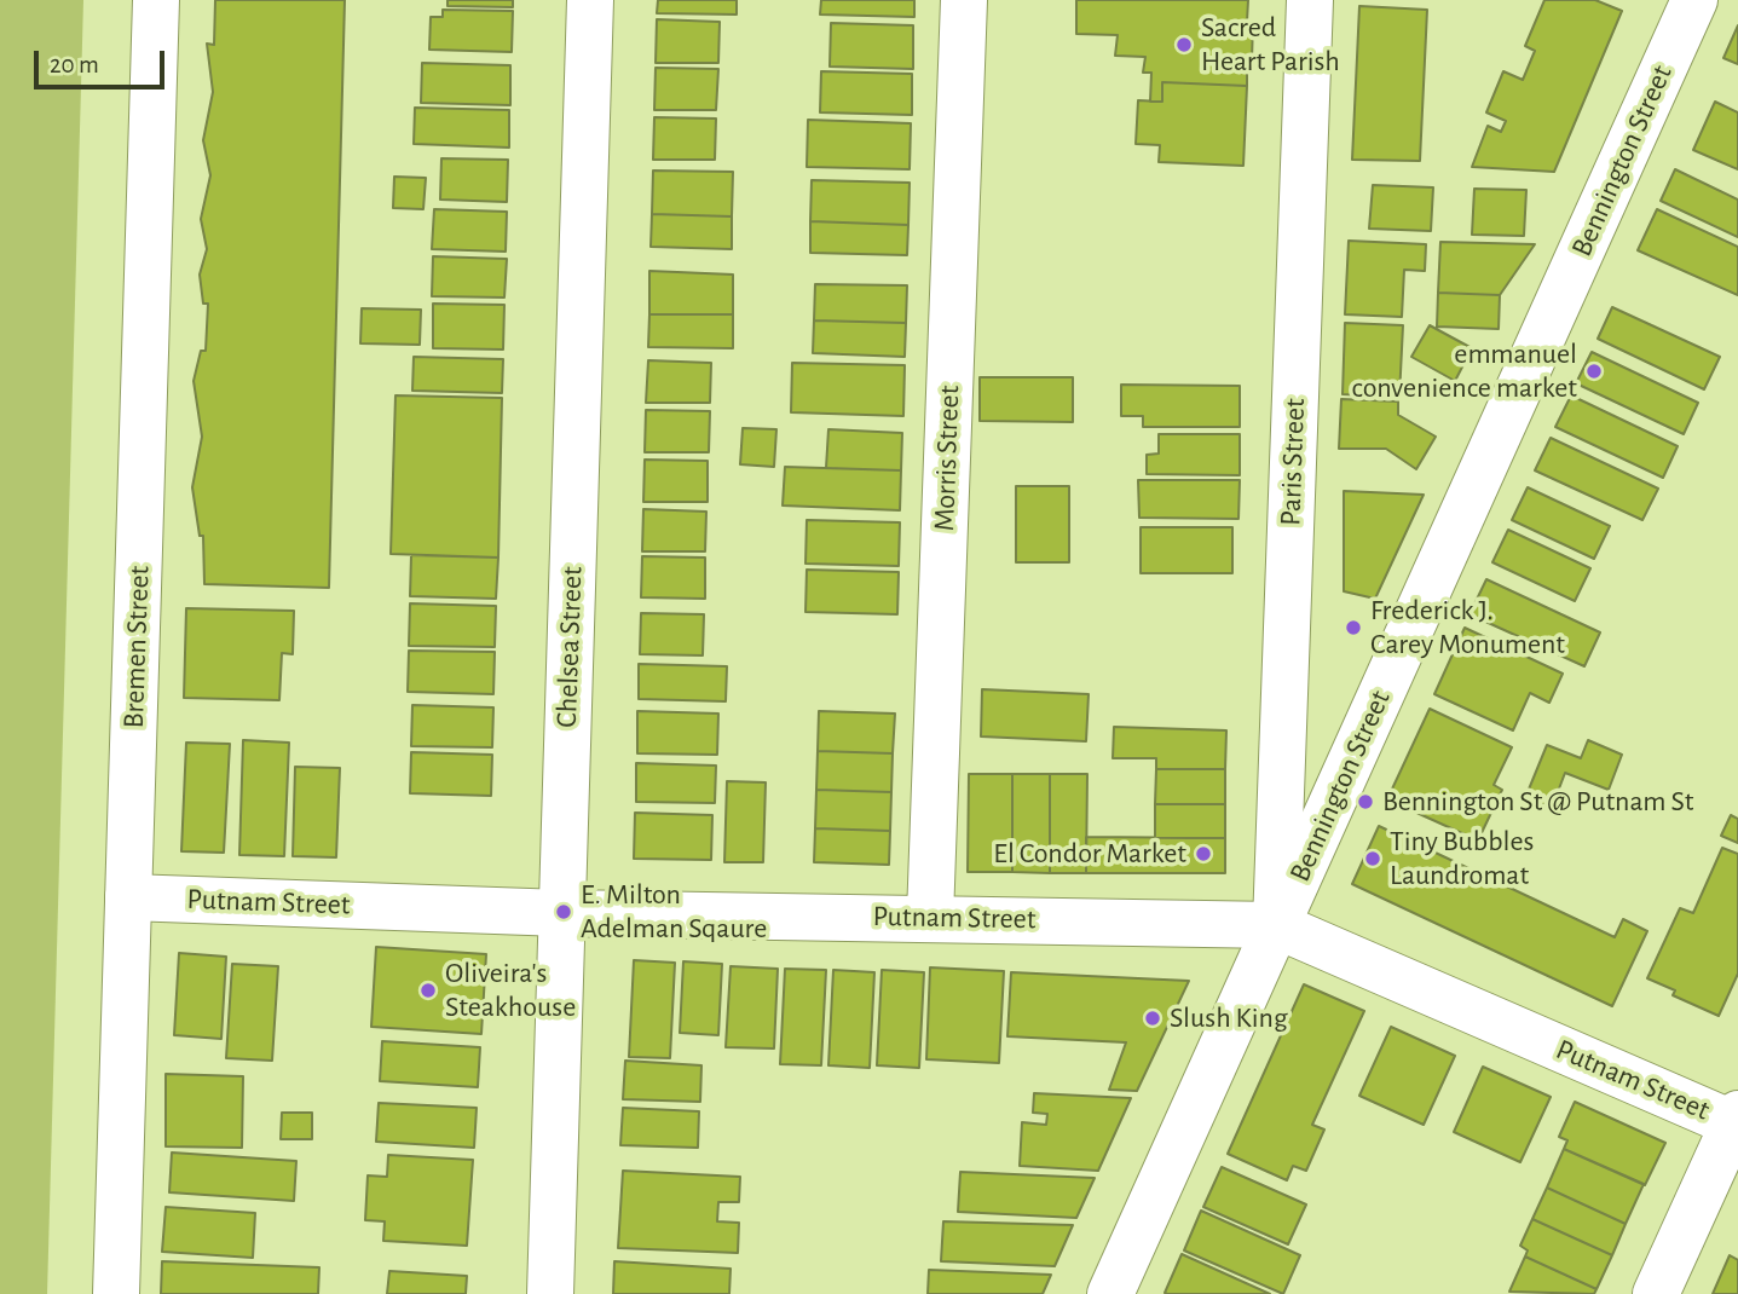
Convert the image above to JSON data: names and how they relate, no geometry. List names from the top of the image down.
{
  "streets": {
    "main road": [
      "Bennington Street",
      "Morris Street",
      "Paris Street",
      "Bremen Street",
      "Chelsea Street",
      "Putnam Street"
    ]
  },
  "crossings": [
    ["Bennington Street", "Paris Street"],
    ["Bennington Street", "Putnam Street"],
    ["Morris Street", "Putnam Street"],
    ["Paris Street", "Putnam Street"],
    ["Bremen Street", "Putnam Street"],
    ["Chelsea Street", "Putnam Street"]
  ],
  "places": [
    "Sacred Heart Parish",
    "emmanuel convenience market",
    "Frederick J. Carey Monument",
    "Bennington St @ Putnam St",
    "El Condor Market",
    "Tiny Bubbles Laundromat",
    "E. Milton Adelman Sqaure",
    "Oliveira's Steakhouse",
    "Slush King"
  ],
  "scale_bar": "20 m"
}
